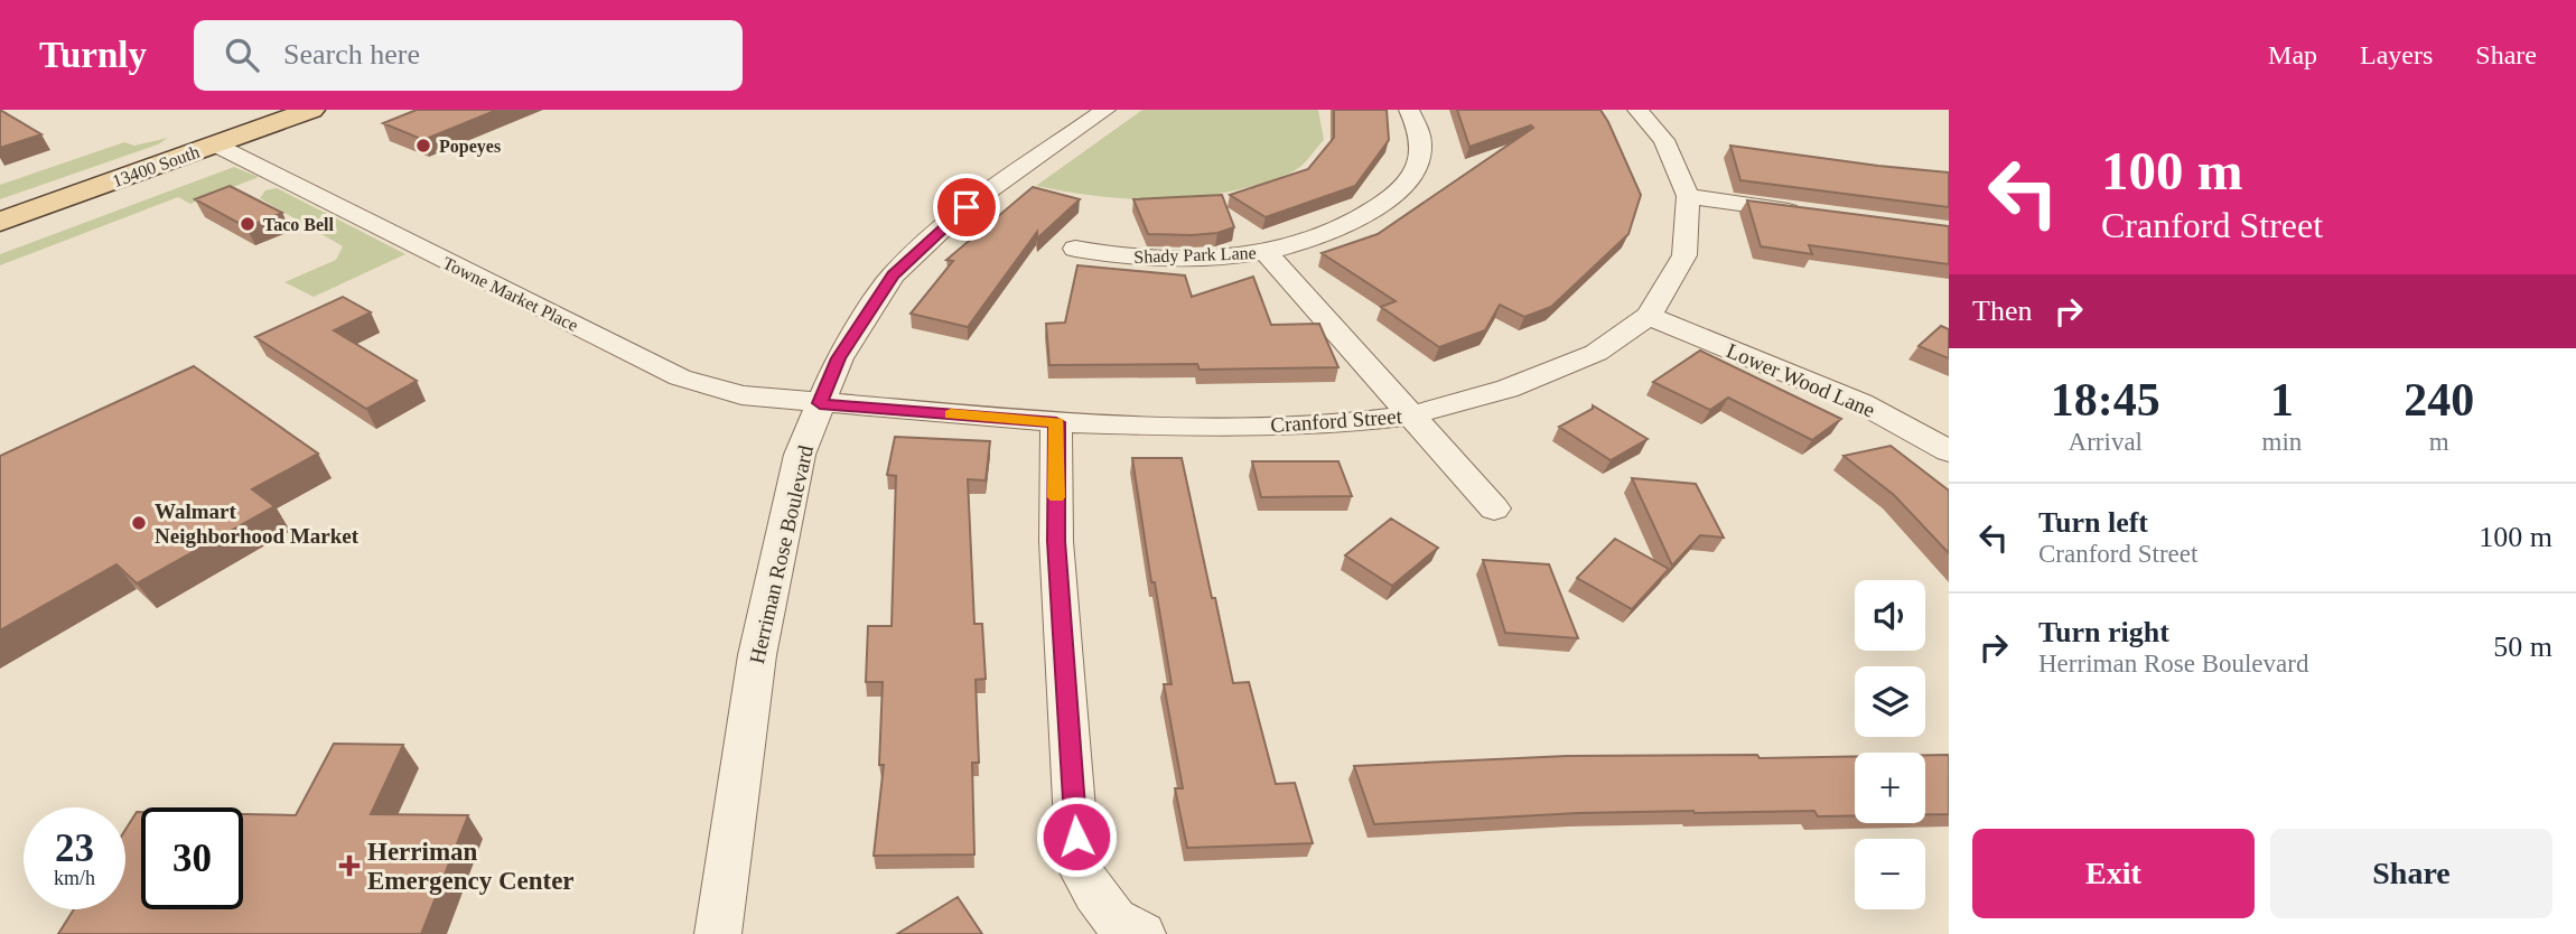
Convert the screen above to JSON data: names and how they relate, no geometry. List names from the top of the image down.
{
  "streets": {
    "main road": ["13400 South"],
    "street": [
      "Shady Park Lane",
      "Towne Market Place",
      "Lower Wood Lane",
      "Cranford Street",
      "Herriman Rose Boulevard"
    ]
  },
  "crossings": [
    ["13400 South", "Towne Market Place"],
    ["Towne Market Place", "Cranford Street"],
    ["Towne Market Place", "Herriman Rose Boulevard"],
    ["Lower Wood Lane", "Cranford Street"],
    ["Cranford Street", "Herriman Rose Boulevard"]
  ],
  "places": {
    "other": ["Popeyes", "Taco Bell", "Walmart Neighborhood Market"],
    "health": ["Herriman Emergency Center"]
  },
  "page": {
    "header": "Turnly",
    "search": "Search here",
    "nav": ["Map", "Layers", "Share"],
    "turn": ["100 m", "Cranford Street"],
    "then": "Then",
    "eta": [
      "18:45",
      "Arrival",
      "1",
      "min",
      "240",
      "m"
    ],
    "list": [
      {
        "name": "Turn left",
        "note": "Cranford Street",
        "value": "100 m"
      },
      {
        "name": "Turn right",
        "note": "Herriman Rose Boulevard",
        "value": "50 m"
      }
    ],
    "map_buttons": ["+", "−"],
    "speed": "23 km/h",
    "limit": "30",
    "buttons": ["Exit", "Share"]
  }
}
